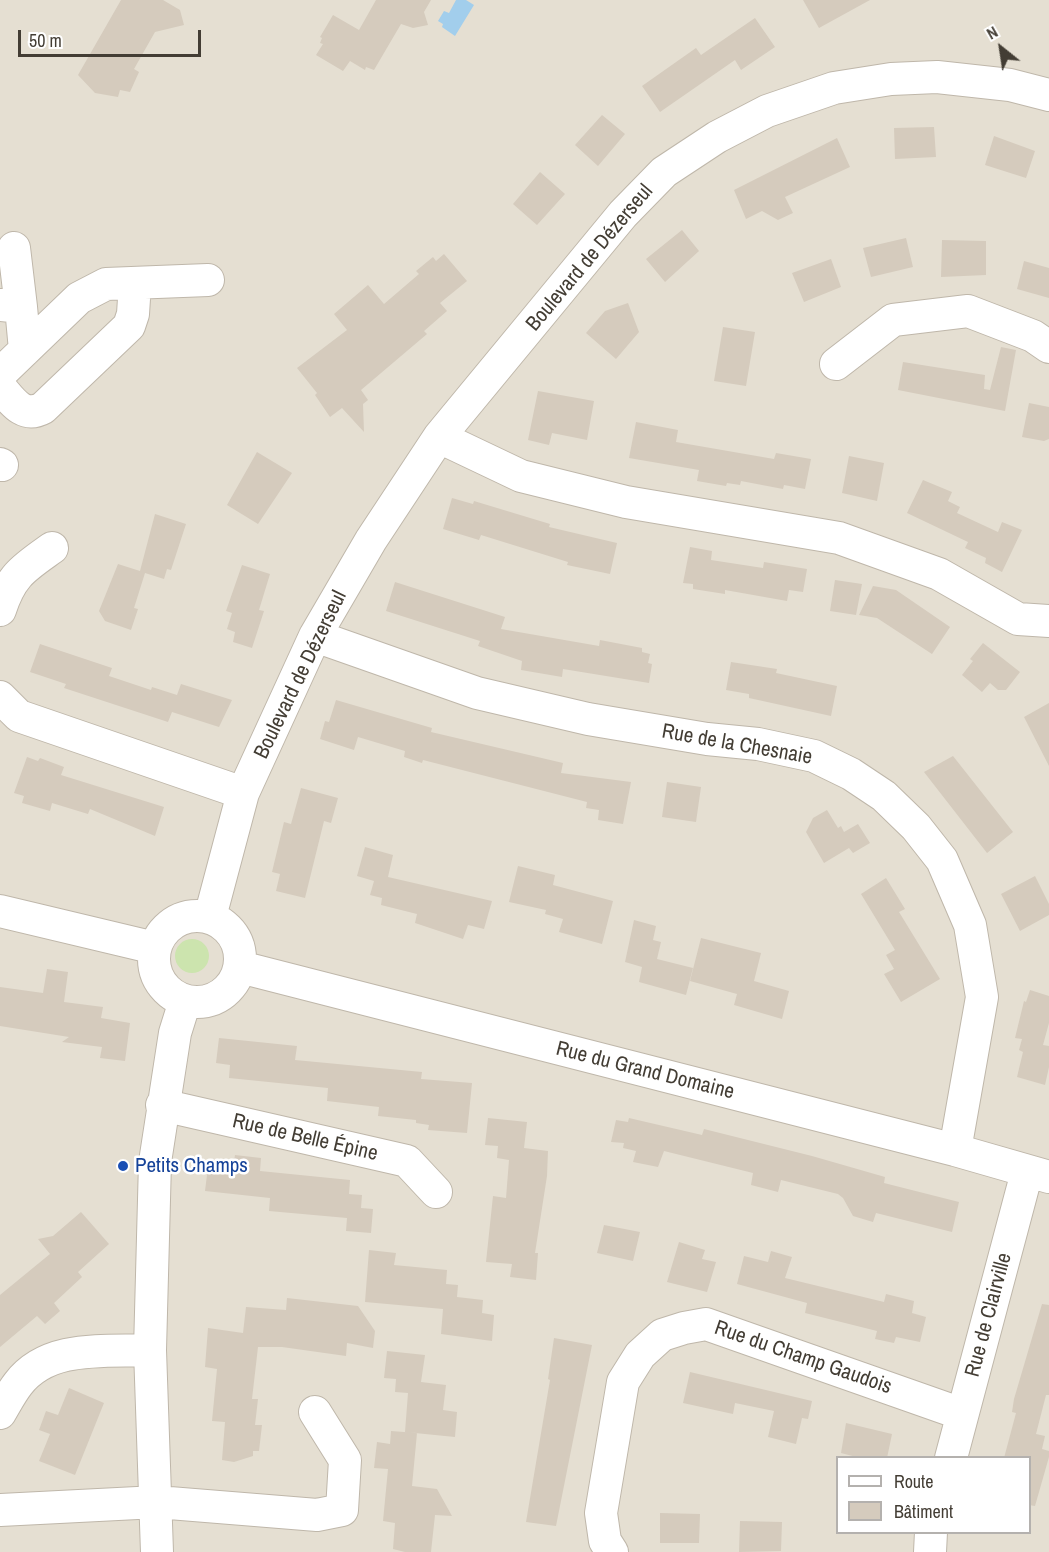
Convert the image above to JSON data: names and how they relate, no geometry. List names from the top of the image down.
{
  "streets": {
    "street": [
      "Boulevard de Dézerseul",
      "Rue de la Chesnaie",
      "Rue du Grand Domaine",
      "Rue de Belle Épine",
      "Rue de Clairville",
      "Rue du Champ Gaudois"
    ]
  },
  "crossings": [
    ["Boulevard de Dézerseul", "Rue de la Chesnaie"],
    ["Boulevard de Dézerseul", "Rue du Grand Domaine"],
    ["Rue de la Chesnaie", "Rue du Grand Domaine"],
    ["Rue du Grand Domaine", "Rue de Clairville"],
    ["Rue de Clairville", "Rue du Champ Gaudois"]
  ],
  "places": ["Petits Champs"],
  "legend": ["Route", "Bâtiment"],
  "scale_bar": "50 m",
  "north": "top left"
}
